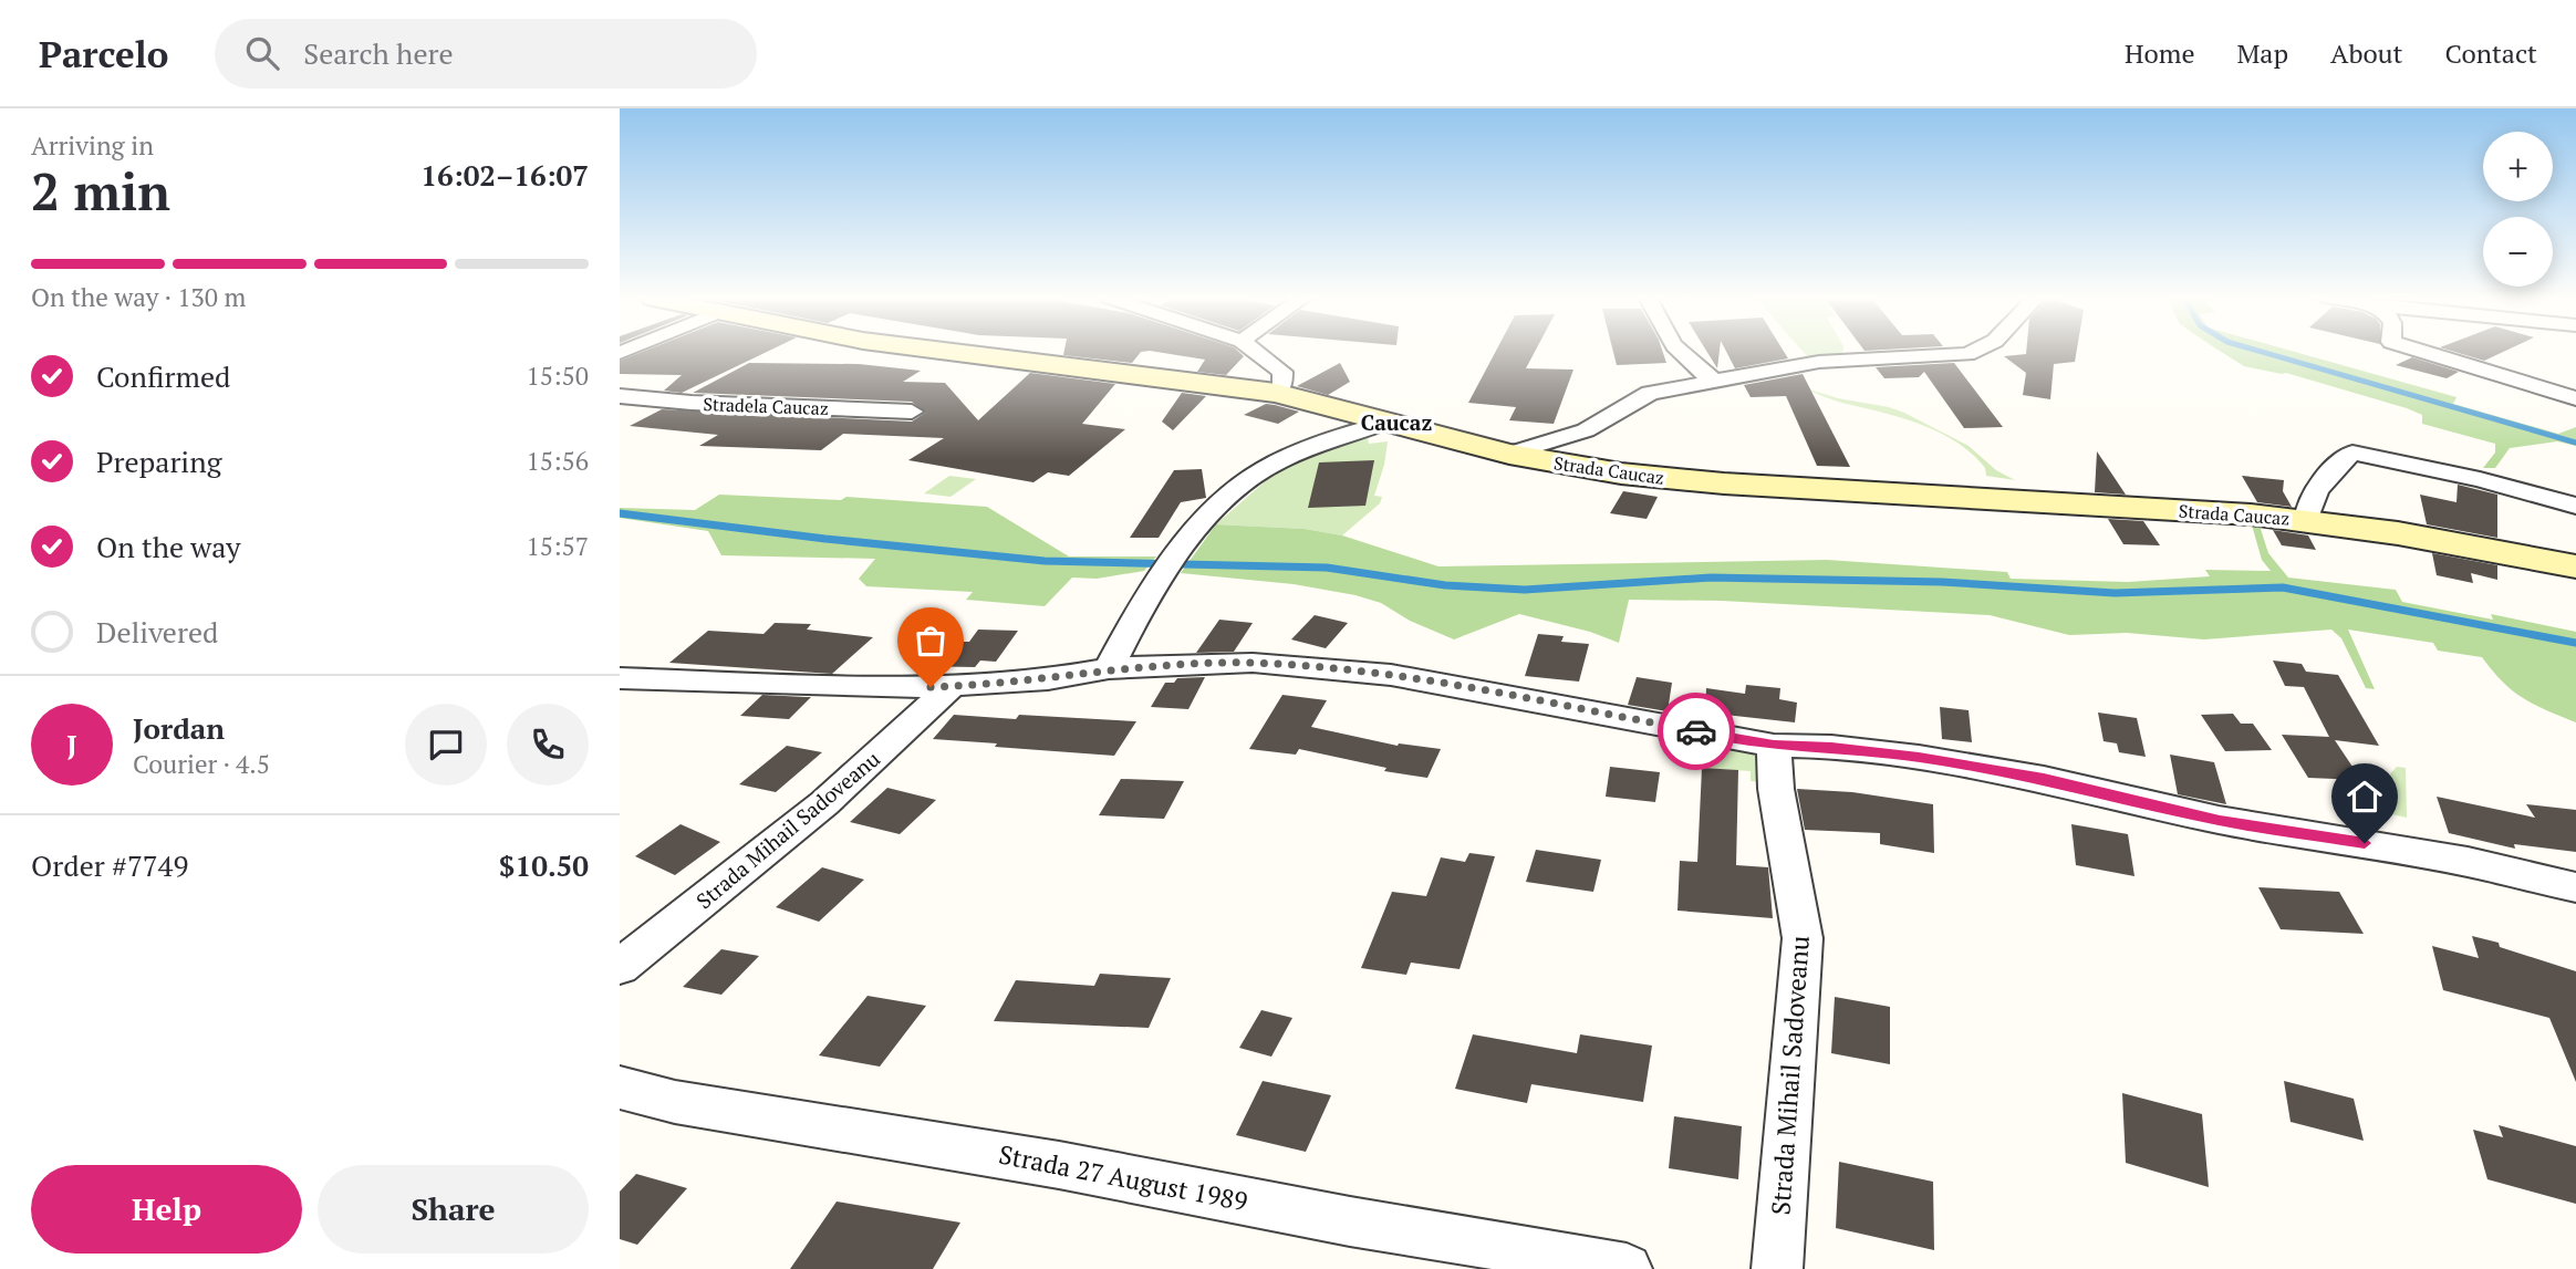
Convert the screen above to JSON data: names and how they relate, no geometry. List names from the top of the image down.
{
  "streets": {
    "street": [
      "Stradela Caucaz",
      "Strada Caucaz",
      "Strada Mihail Sadoveanu",
      "Strada 27 August 1989"
    ]
  },
  "districts": ["Caucaz"],
  "page": {
    "header": "Parcelo",
    "search": "Search here",
    "nav": [
      "Home",
      "Map",
      "About",
      "Contact"
    ],
    "heading": ["2 min", "Arriving in", "16:02–16:07"],
    "panel": [
      "Jordan",
      "Courier · 4.5",
      "Order #7749",
      "$10.50"
    ],
    "map_buttons": ["+", "−"],
    "bar": "On the way · 130 m",
    "list": [
      ["Confirmed", "15:50"],
      ["Preparing", "15:56"],
      ["On the way", "15:57"],
      "Delivered"
    ],
    "round": "J",
    "buttons": ["Help", "Share"]
  }
}
